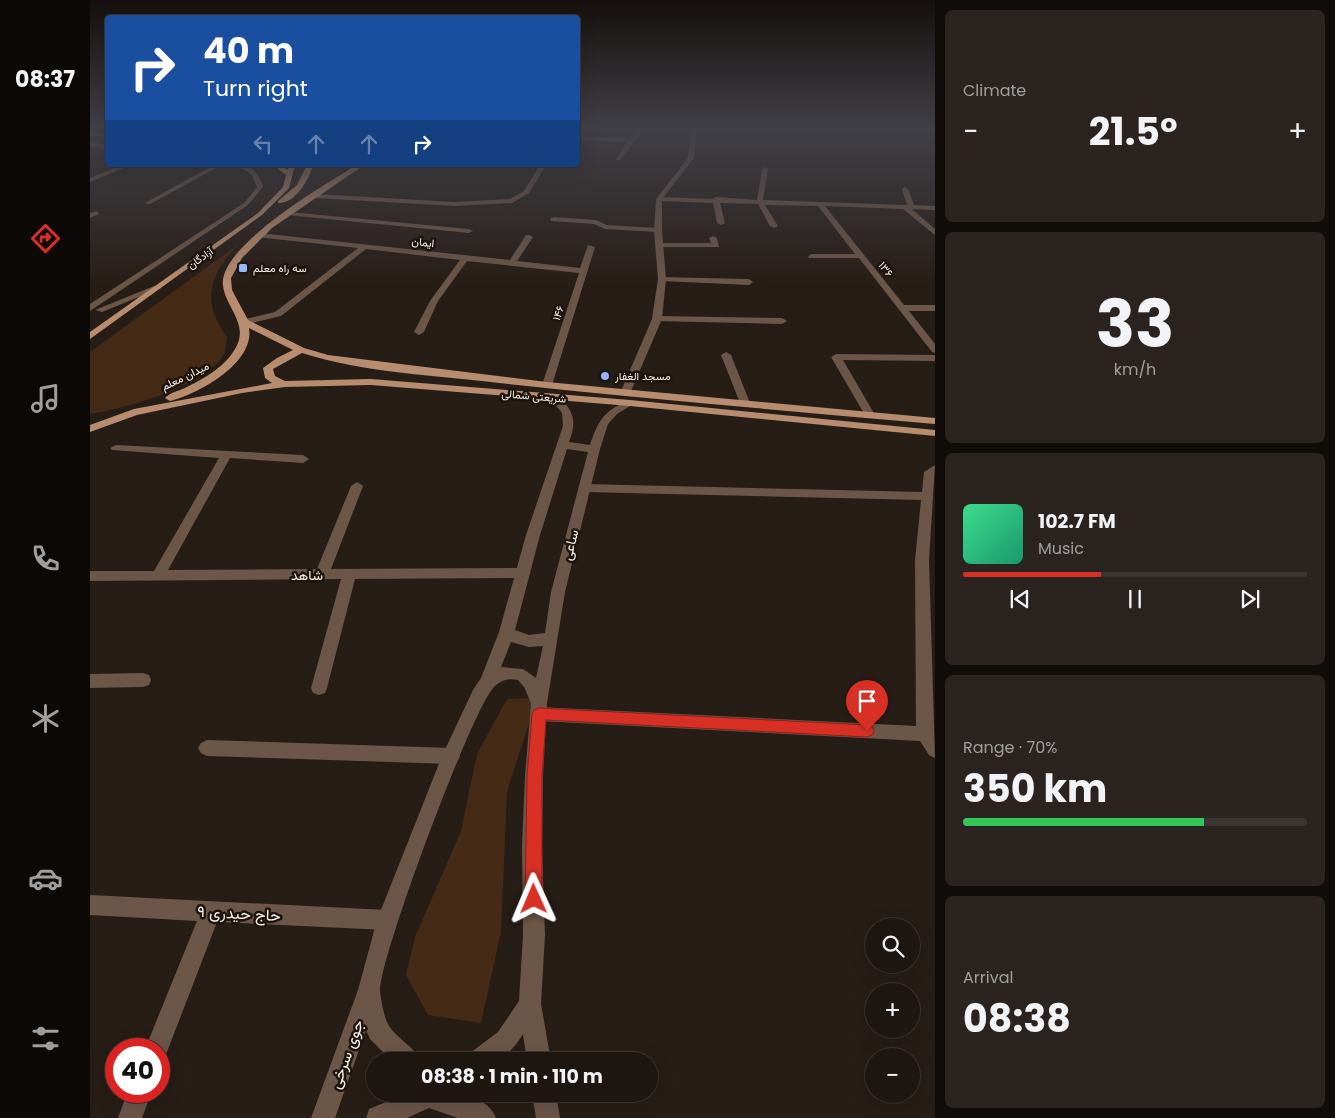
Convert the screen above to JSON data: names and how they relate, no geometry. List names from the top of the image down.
{
  "streets": {
    "main road": ["آزادگان", "میدان معلم", "شریعتی شمالی"],
    "street": [
      "ایمان",
      "۱۳۶",
      "۱۴۶",
      "ساعی",
      "شاهد",
      "حاج حیدری ۹",
      "جوی سرخی"
    ]
  },
  "crossings": [
    ["ایمان", "۱۴۶"],
    ["۱۴۶", "شریعتی شمالی"],
    ["میدان معلم", "شریعتی شمالی"],
    ["شریعتی شمالی", "ساعی"],
    ["حاج حیدری ۹", "جوی سرخی"]
  ],
  "places": {
    "transit": ["سه راه معلم"],
    "other": ["مسجد الغفار"]
  },
  "page": {
    "tabs": "08:37",
    "tile": [
      "Climate",
      ["33", "km/h"],
      ["Range · 70%", "350 km"],
      ["Arrival", "08:38"]
    ],
    "turn": ["40 m", "Turn right"],
    "heat": ["−", "21.5°", "+"],
    "song": ["102.7 FM", "Music"],
    "map_buttons": ["+", "−"],
    "limit": "40",
    "trip": "08:38 · 1 min · 110 m"
  }
}
